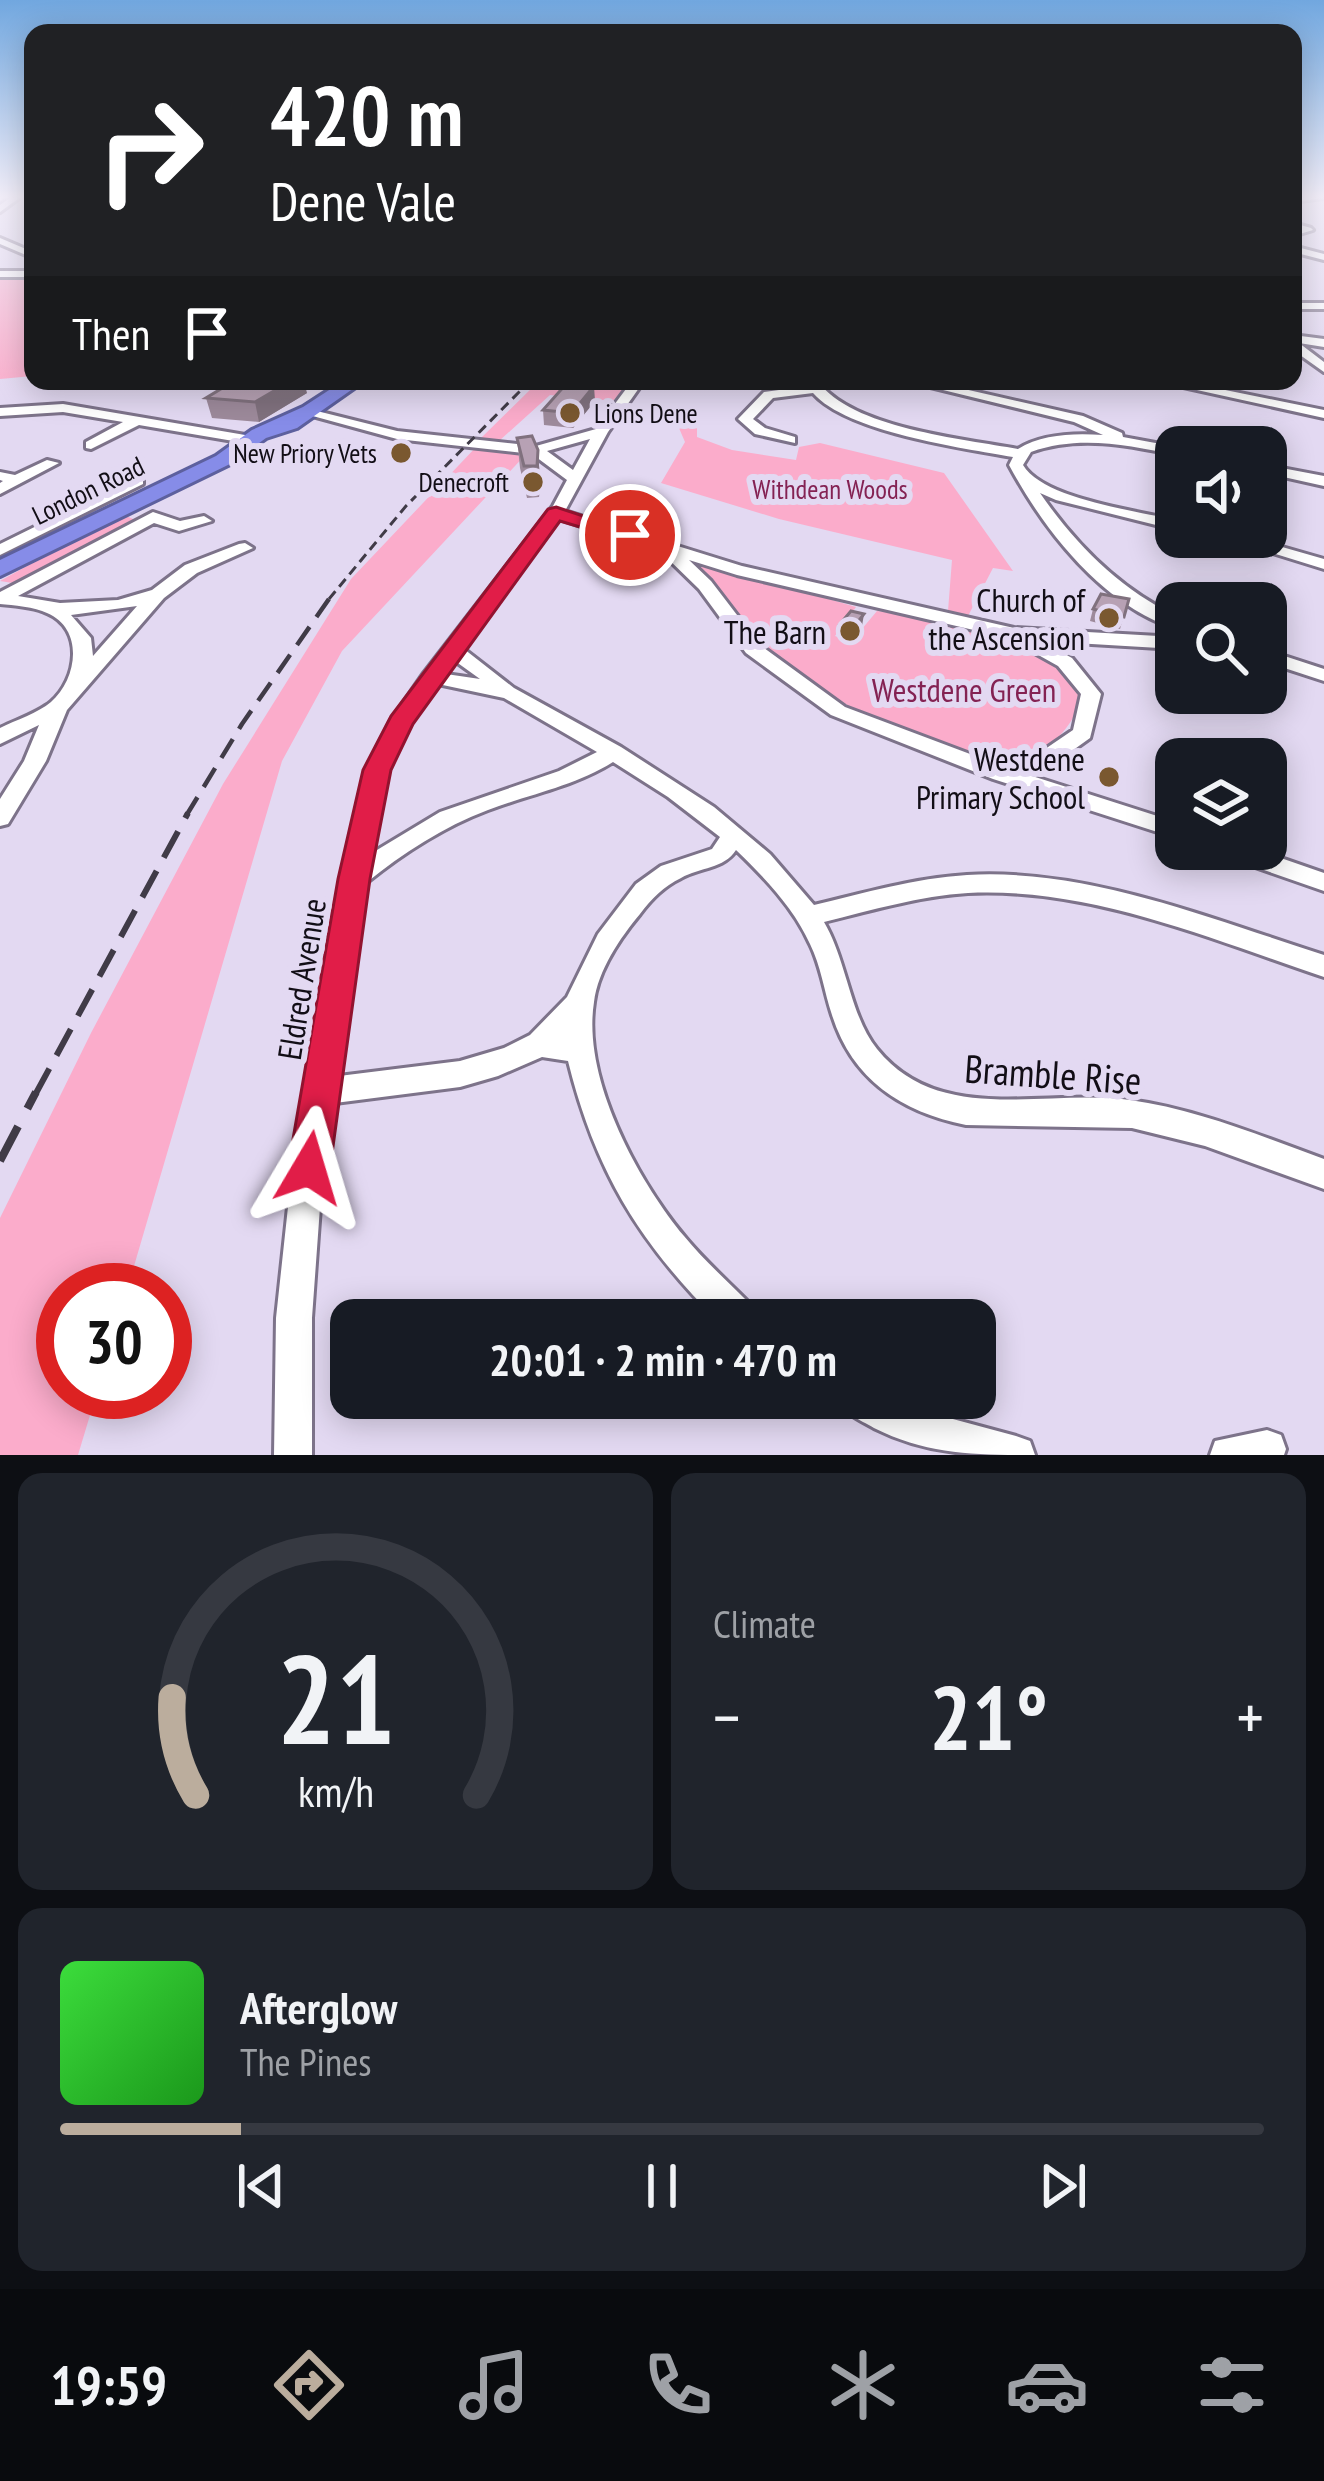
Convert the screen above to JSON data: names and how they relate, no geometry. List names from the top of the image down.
{
  "streets": {
    "highway": ["London Road"],
    "street": ["Eldred Avenue", "Bramble Rise"]
  },
  "parks": ["Withdean Woods", "Westdene Green"],
  "places": [
    "Lions Dene",
    "New Priory Vets",
    "Denecroft",
    "Church of the Ascension",
    "The Barn",
    "Westdene Primary School"
  ],
  "page": {
    "turn": ["420 m", "Dene Vale"],
    "then": "Then",
    "limit": "30",
    "trip": "20:01 · 2 min · 470 m",
    "tile": "Climate",
    "heat": ["−", "21°", "+"],
    "song": ["Afterglow", "The Pines"],
    "tabs": "19:59",
    "gauge": ["21", "km/h"]
  }
}
